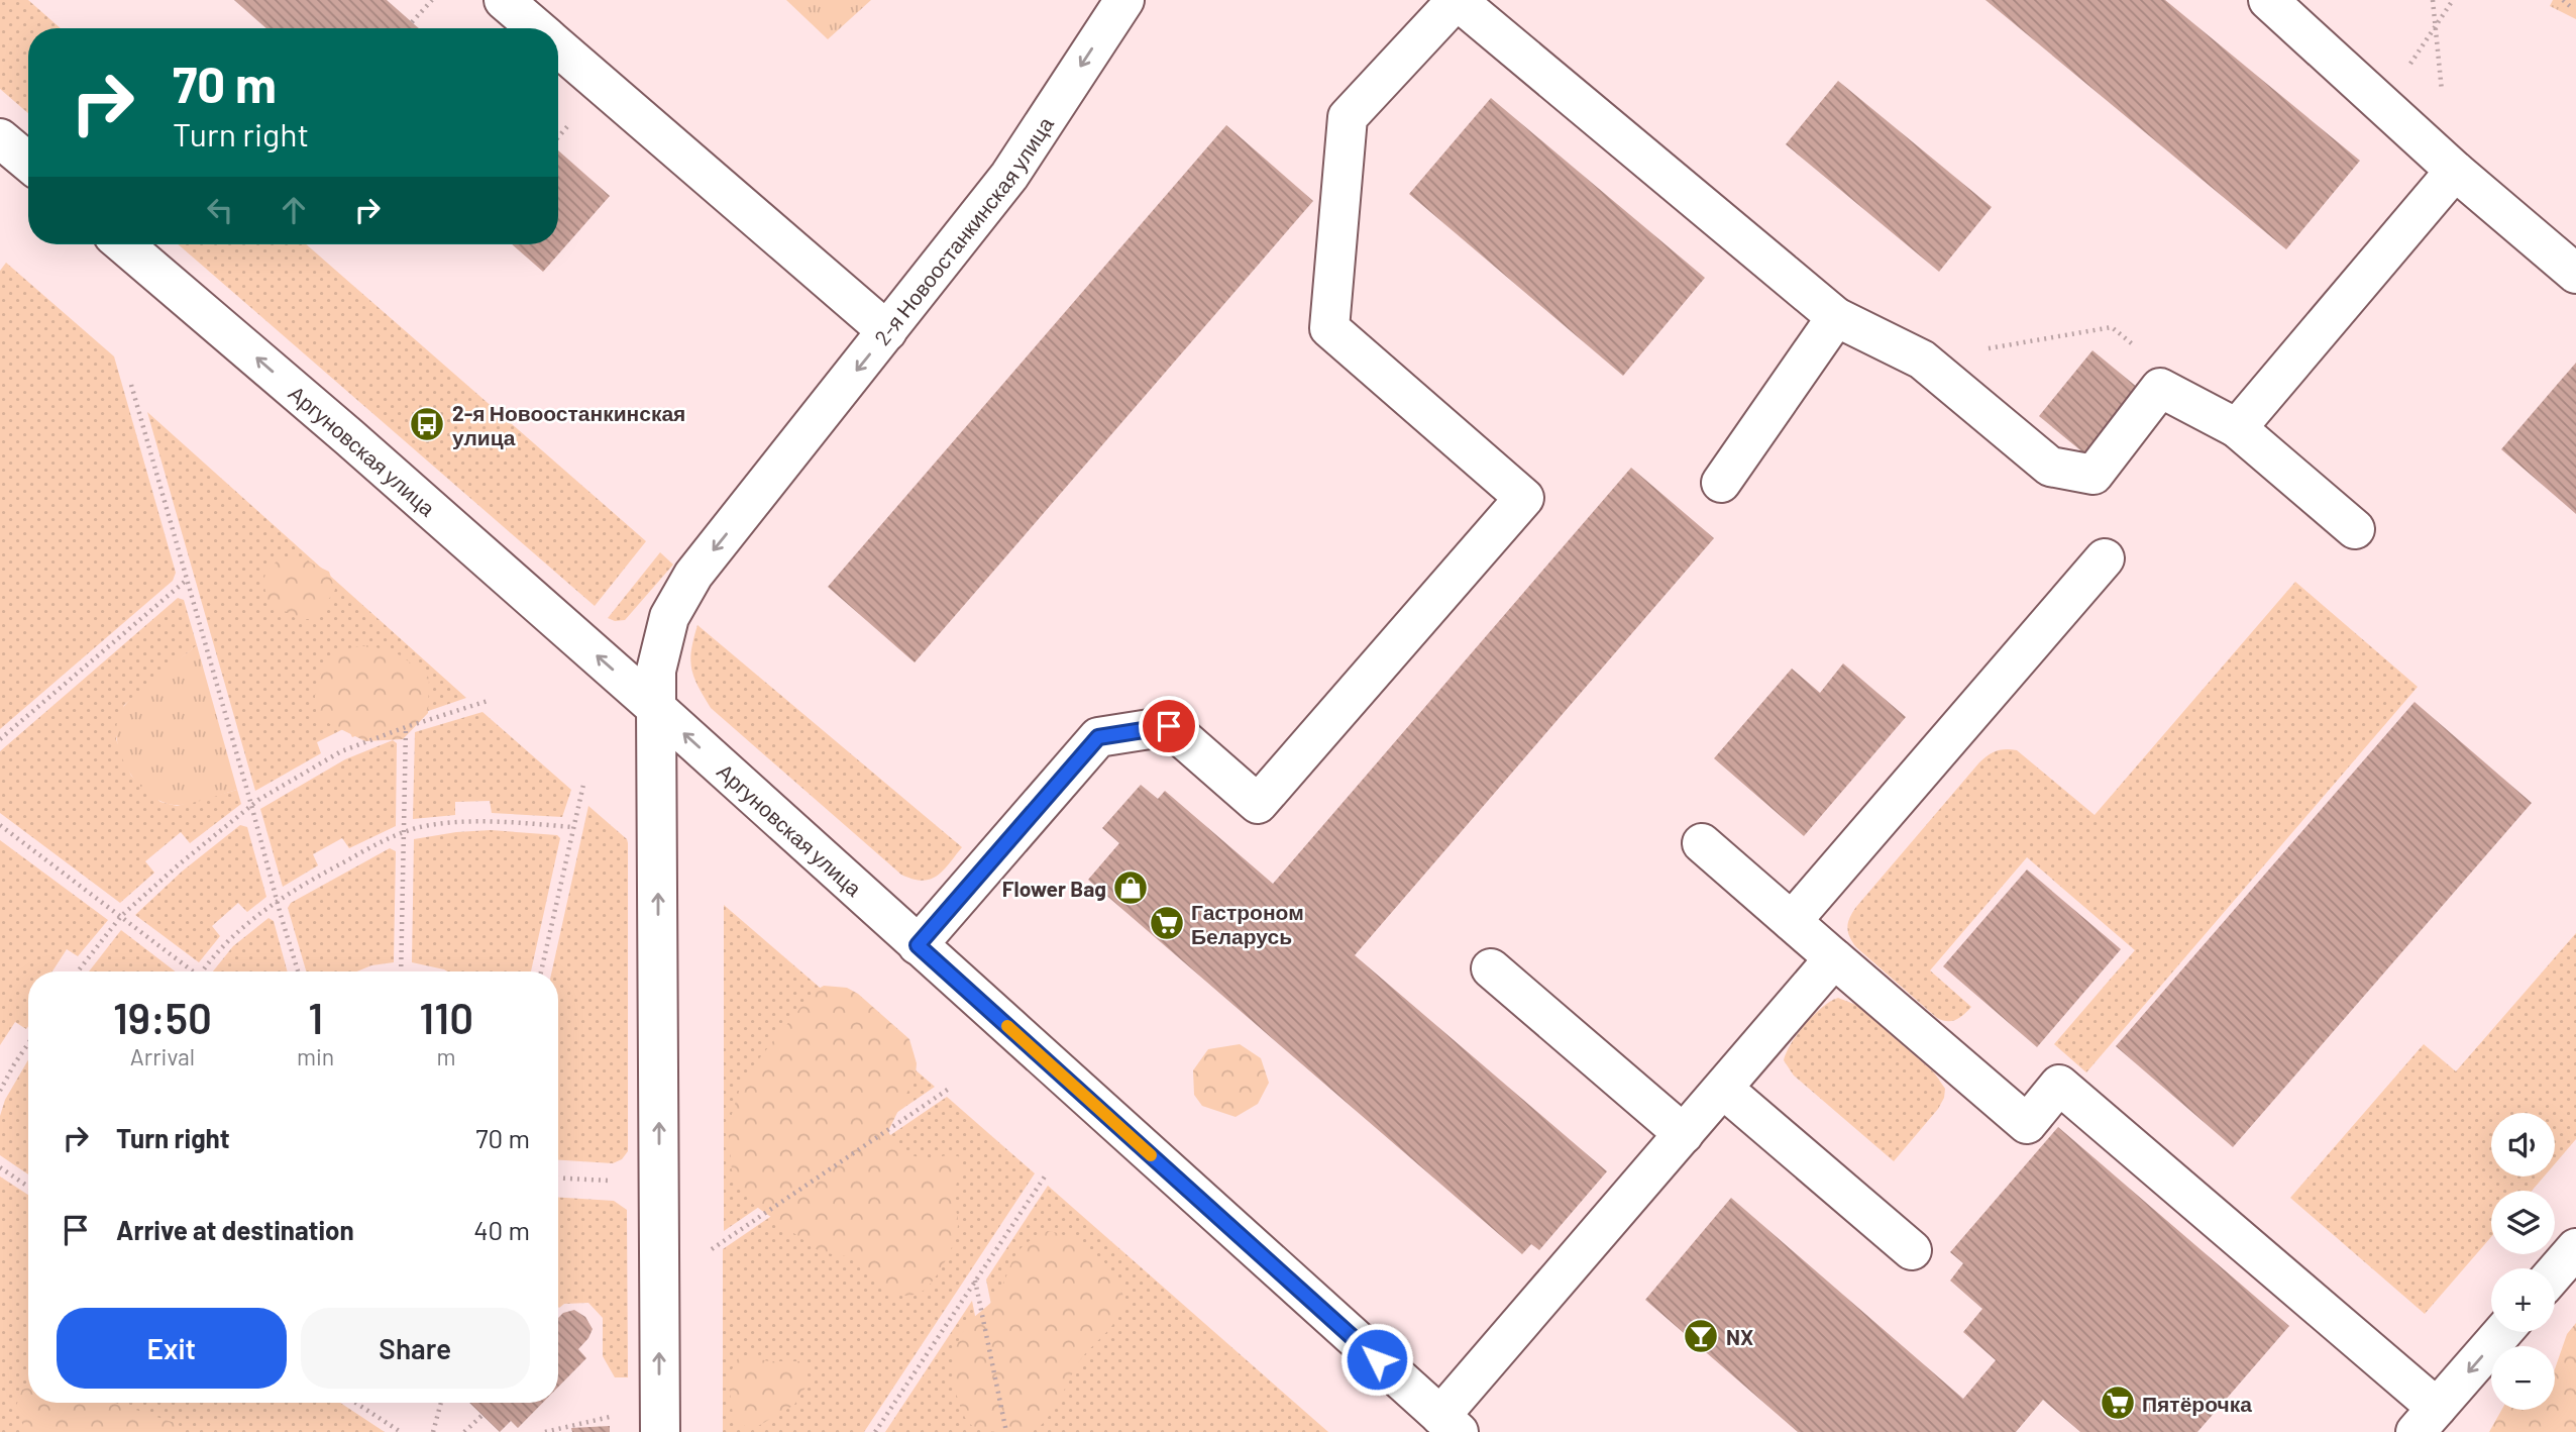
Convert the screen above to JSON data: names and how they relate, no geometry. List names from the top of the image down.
{
  "streets": {
    "street": ["2-я Новоостанкинская улица", "Аргуновская улица"]
  },
  "crossings": [
    ["2-я Новоостанкинская улица", "Аргуновская улица"]
  ],
  "one_way": ["Аргуновская улица"],
  "places": {
    "bus stop": ["2-я Новоостанкинская улица"],
    "shop": ["Flower Bag"],
    "supermarket": ["Гастроном Беларусь", "Пятёрочка"],
    "bar": ["NX"]
  },
  "page": {
    "turn": ["70 m", "Turn right"],
    "eta": [
      "19:50",
      "Arrival",
      "1",
      "min",
      "110",
      "m"
    ],
    "list": [
      {
        "name": "Turn right",
        "value": "70 m"
      },
      {
        "name": "Arrive at destination",
        "value": "40 m"
      }
    ],
    "map_buttons": ["+", "−"],
    "buttons": ["Exit", "Share"]
  }
}
